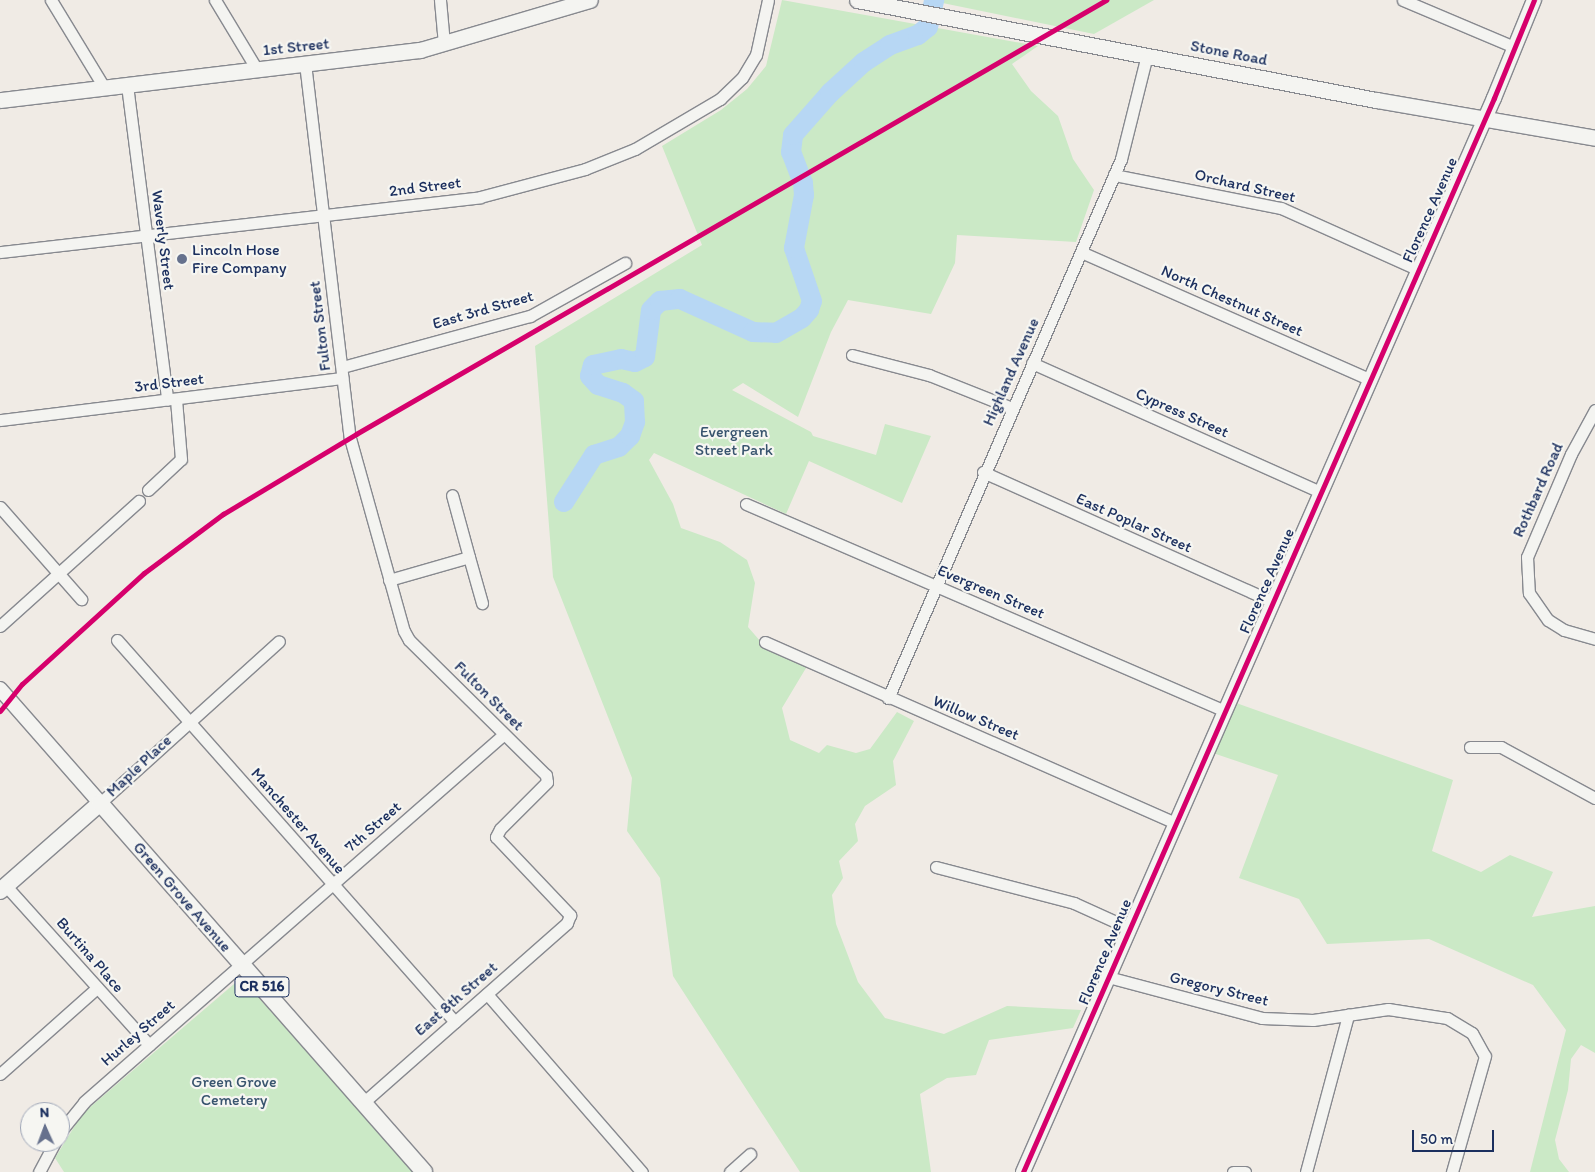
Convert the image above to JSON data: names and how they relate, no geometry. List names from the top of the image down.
{
  "streets": {
    "main road": [
      "1st Street",
      "Stone Road",
      "Maple Place",
      "Green Grove Avenue",
      "CR 516"
    ],
    "street": [
      "Orchard Street",
      "2nd Street",
      "Florence Avenue",
      "Waverly Street",
      "North Chestnut Street",
      "East 3rd Street",
      "Fulton Street",
      "Highland Avenue",
      "3rd Street",
      "Cypress Street",
      "Rothbard Road",
      "East Poplar Street",
      "Evergreen Street",
      "Willow Street",
      "Manchester Avenue",
      "7th Street",
      "Burtina Place",
      "Gregory Street",
      "East 8th Street",
      "Hurley Street"
    ]
  },
  "crossings": [
    ["1st Street", "Waverly Street"],
    ["1st Street", "Fulton Street"],
    ["Stone Road", "Florence Avenue"],
    ["Stone Road", "Highland Avenue"],
    ["Orchard Street", "Florence Avenue"],
    ["Orchard Street", "Highland Avenue"],
    ["2nd Street", "Waverly Street"],
    ["2nd Street", "Fulton Street"],
    ["Florence Avenue", "North Chestnut Street"],
    ["Florence Avenue", "Cypress Street"],
    ["Florence Avenue", "East Poplar Street"],
    ["Florence Avenue", "Evergreen Street"],
    ["Florence Avenue", "Willow Street"],
    ["Florence Avenue", "Gregory Street"],
    ["Waverly Street", "3rd Street"],
    ["North Chestnut Street", "Highland Avenue"],
    ["East 3rd Street", "Fulton Street"],
    ["East 3rd Street", "3rd Street"],
    ["Fulton Street", "3rd Street"],
    ["Fulton Street", "7th Street"],
    ["Fulton Street", "East 8th Street"],
    ["Highland Avenue", "Cypress Street"],
    ["Highland Avenue", "East Poplar Street"],
    ["Highland Avenue", "Evergreen Street"],
    ["Highland Avenue", "Willow Street"],
    ["Maple Place", "Manchester Avenue"],
    ["Maple Place", "Green Grove Avenue"],
    ["Maple Place", "Burtina Place"],
    ["Manchester Avenue", "7th Street"],
    ["Manchester Avenue", "East 8th Street"],
    ["7th Street", "Green Grove Avenue"],
    ["7th Street", "Hurley Street"],
    ["Green Grove Avenue", "East 8th Street"],
    ["Green Grove Avenue", "Hurley Street"],
    ["Burtina Place", "Hurley Street"]
  ],
  "parks": ["Evergreen Street Park", "Green Grove Cemetery"],
  "places": ["Lincoln Hose Fire Company"],
  "scale_bar": "50 m",
  "north": "top"
}
